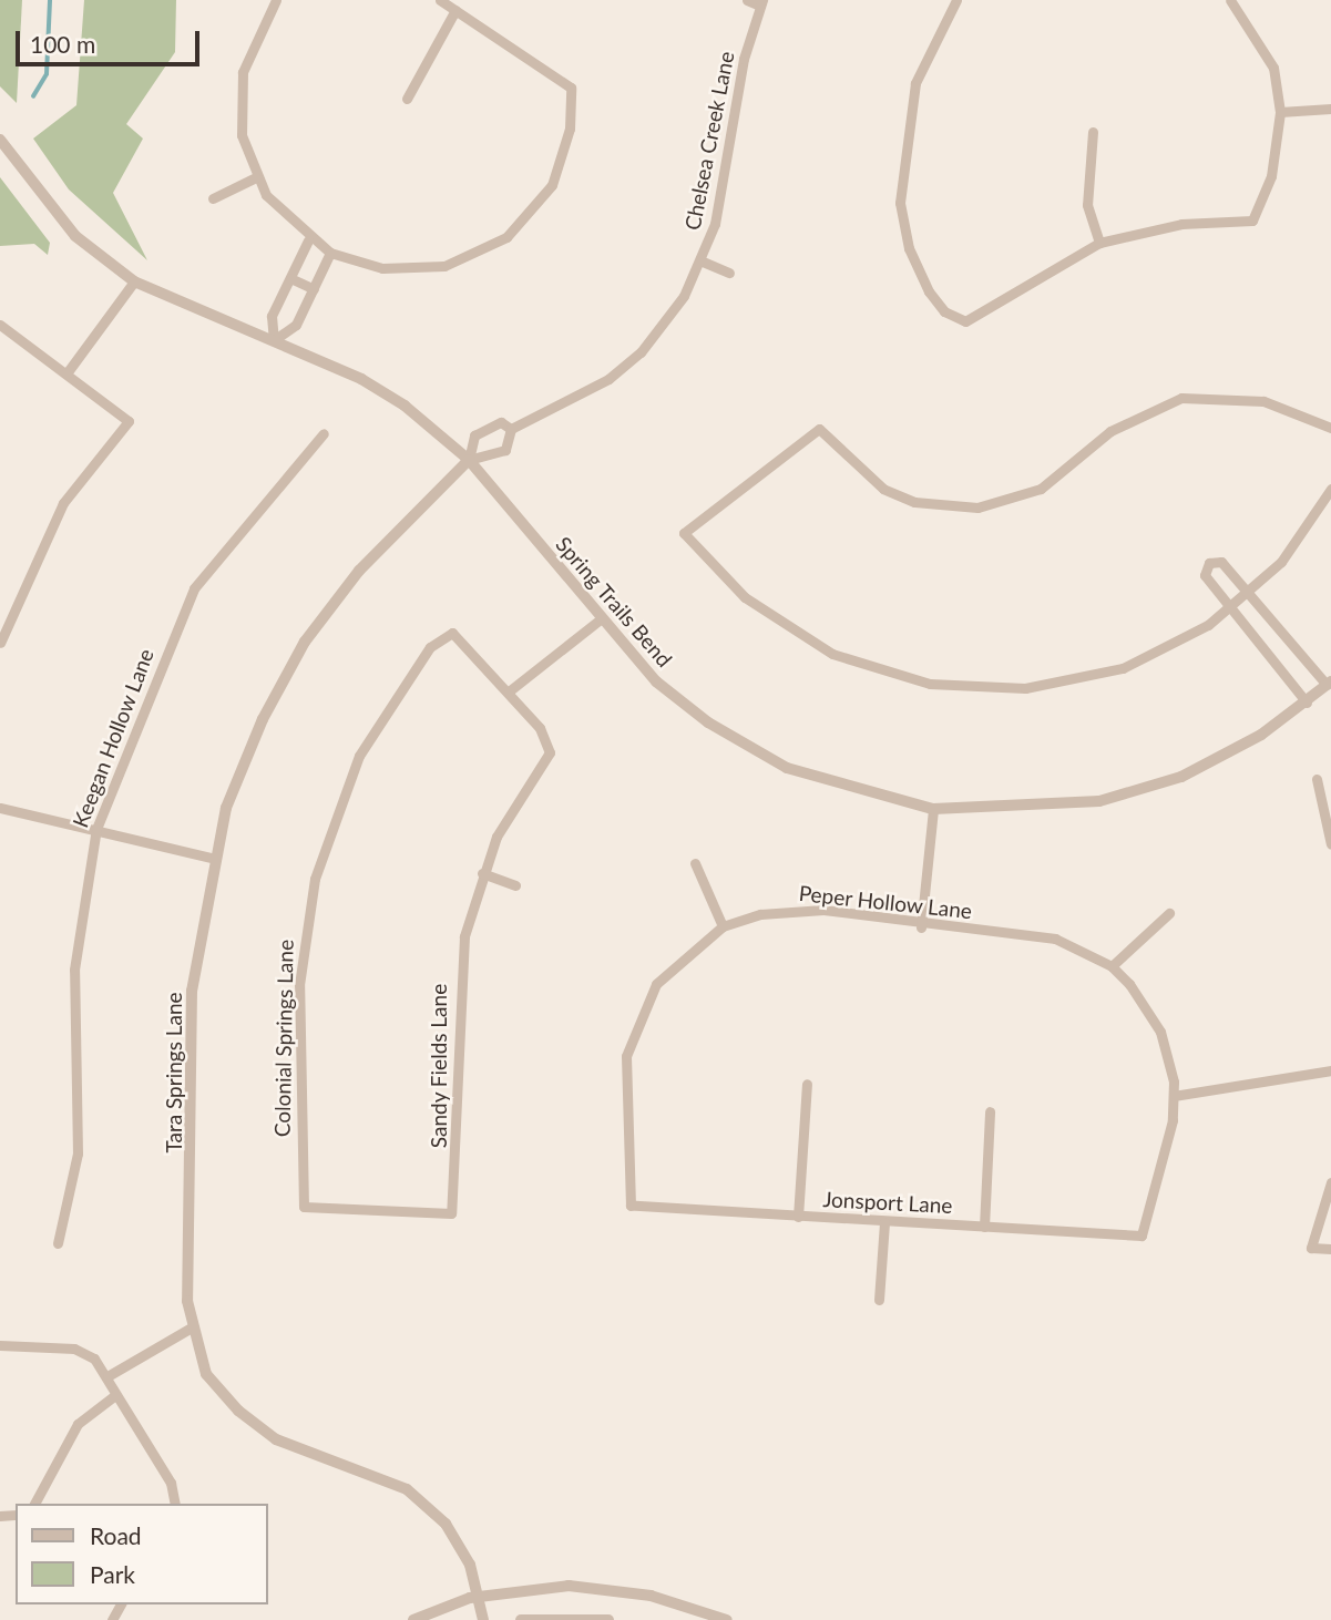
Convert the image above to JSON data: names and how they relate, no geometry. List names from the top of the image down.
{
  "streets": {
    "street": [
      "Chelsea Creek Lane",
      "Spring Trails Bend",
      "Keegan Hollow Lane",
      "Peper Hollow Lane",
      "Colonial Springs Lane",
      "Sandy Fields Lane",
      "Tara Springs Lane",
      "Jonsport Lane"
    ]
  },
  "crossings": [
    ["Chelsea Creek Lane", "Spring Trails Bend"],
    ["Chelsea Creek Lane", "Tara Springs Lane"],
    ["Spring Trails Bend", "Tara Springs Lane"],
    ["Peper Hollow Lane", "Jonsport Lane"],
    ["Colonial Springs Lane", "Sandy Fields Lane"]
  ],
  "legend": ["Road", "Park"],
  "scale_bar": "100 m"
}
